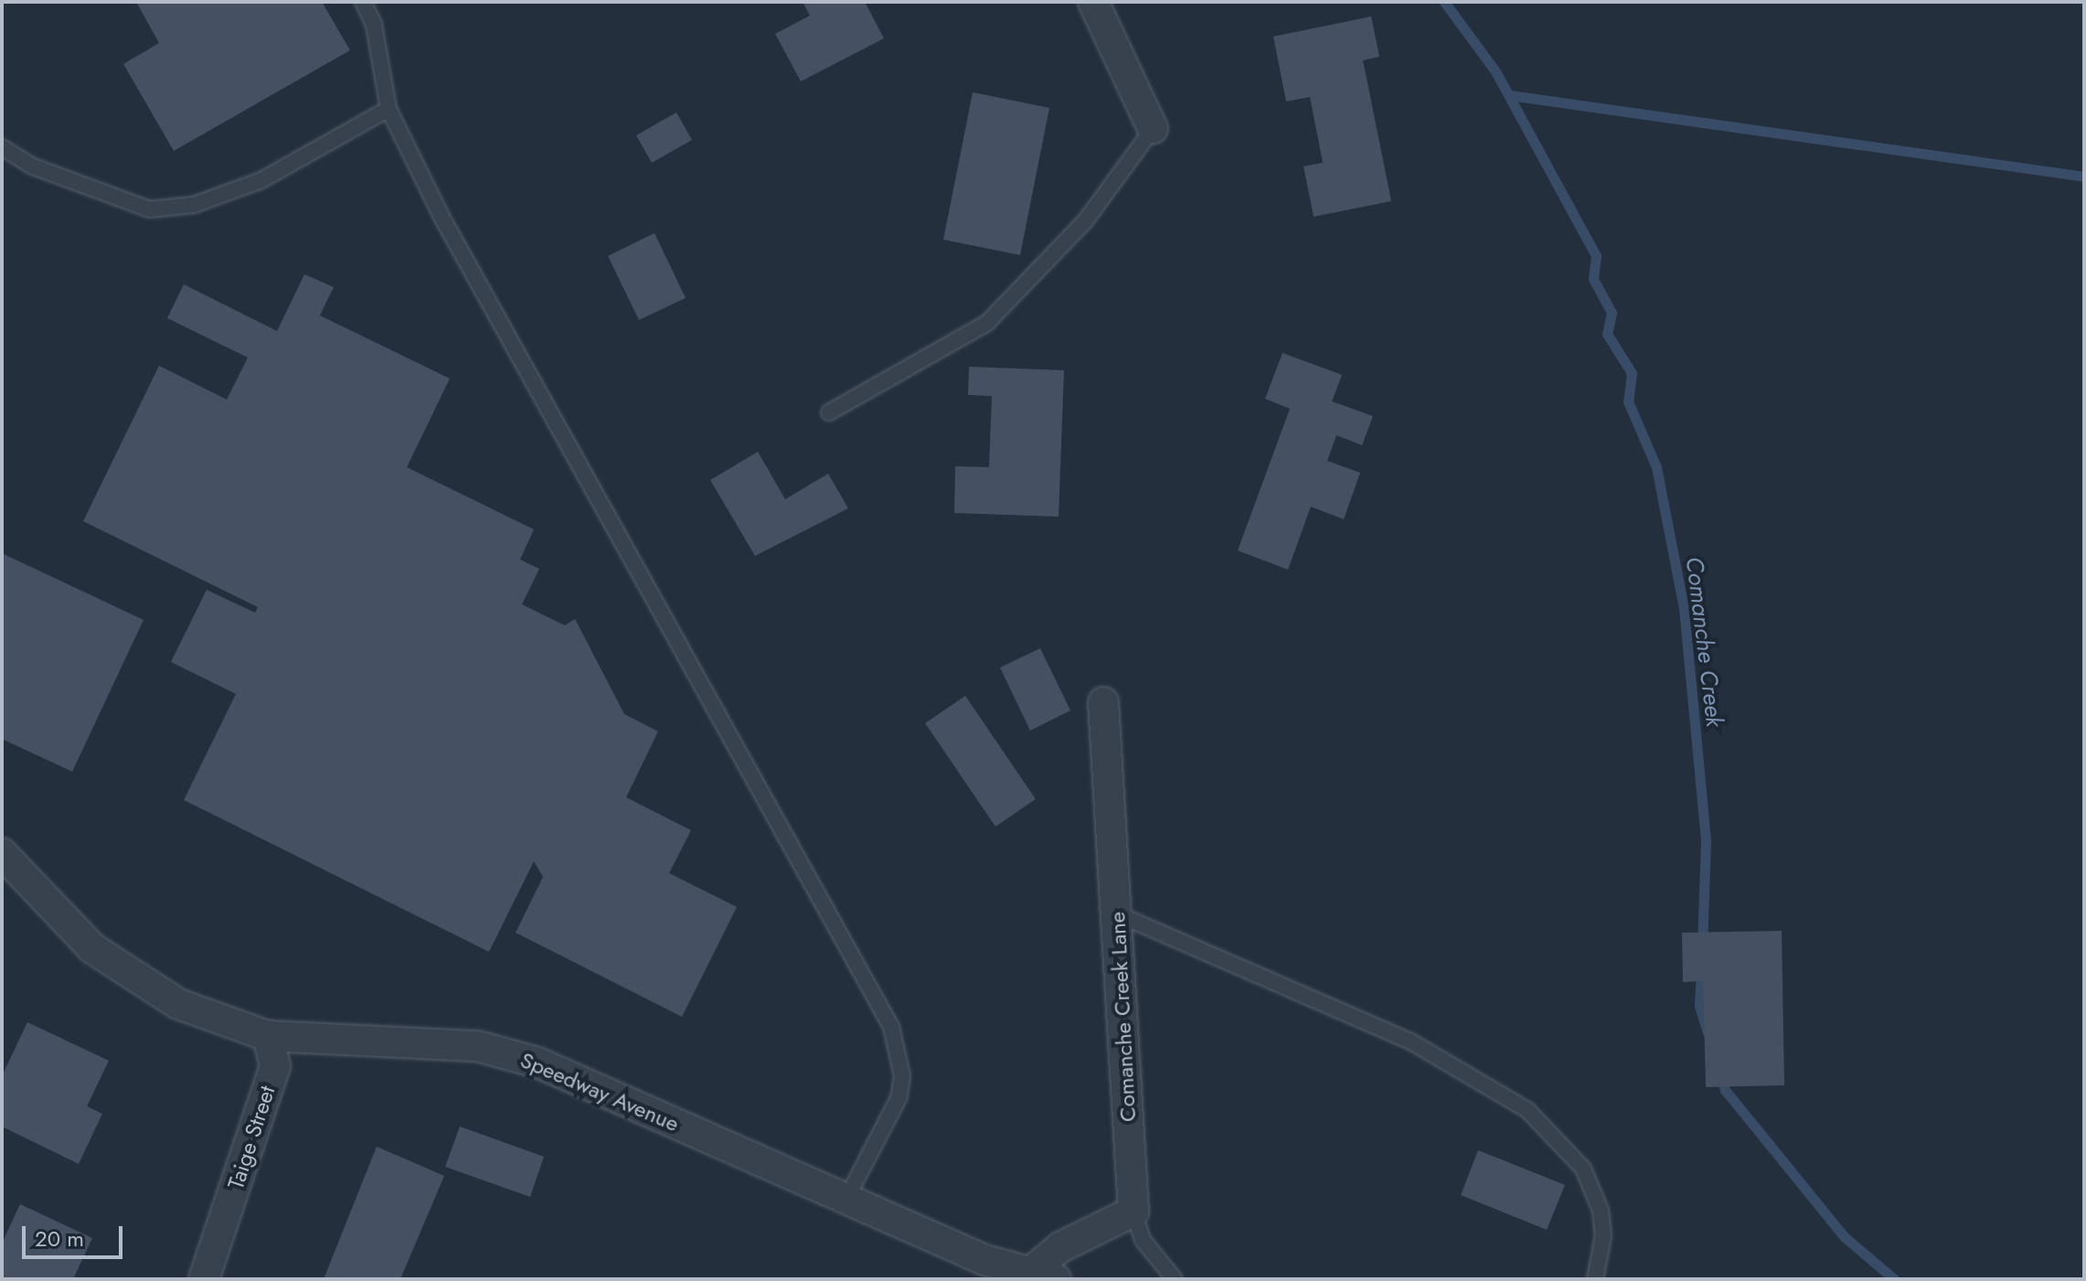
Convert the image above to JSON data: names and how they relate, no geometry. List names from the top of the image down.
{
  "streets": {
    "street": ["Comanche Creek Lane", "Speedway Avenue", "Taige Street"]
  },
  "crossings": [
    ["Speedway Avenue", "Taige Street"]
  ],
  "water": ["Comanche Creek"],
  "scale_bar": "20 m"
}
